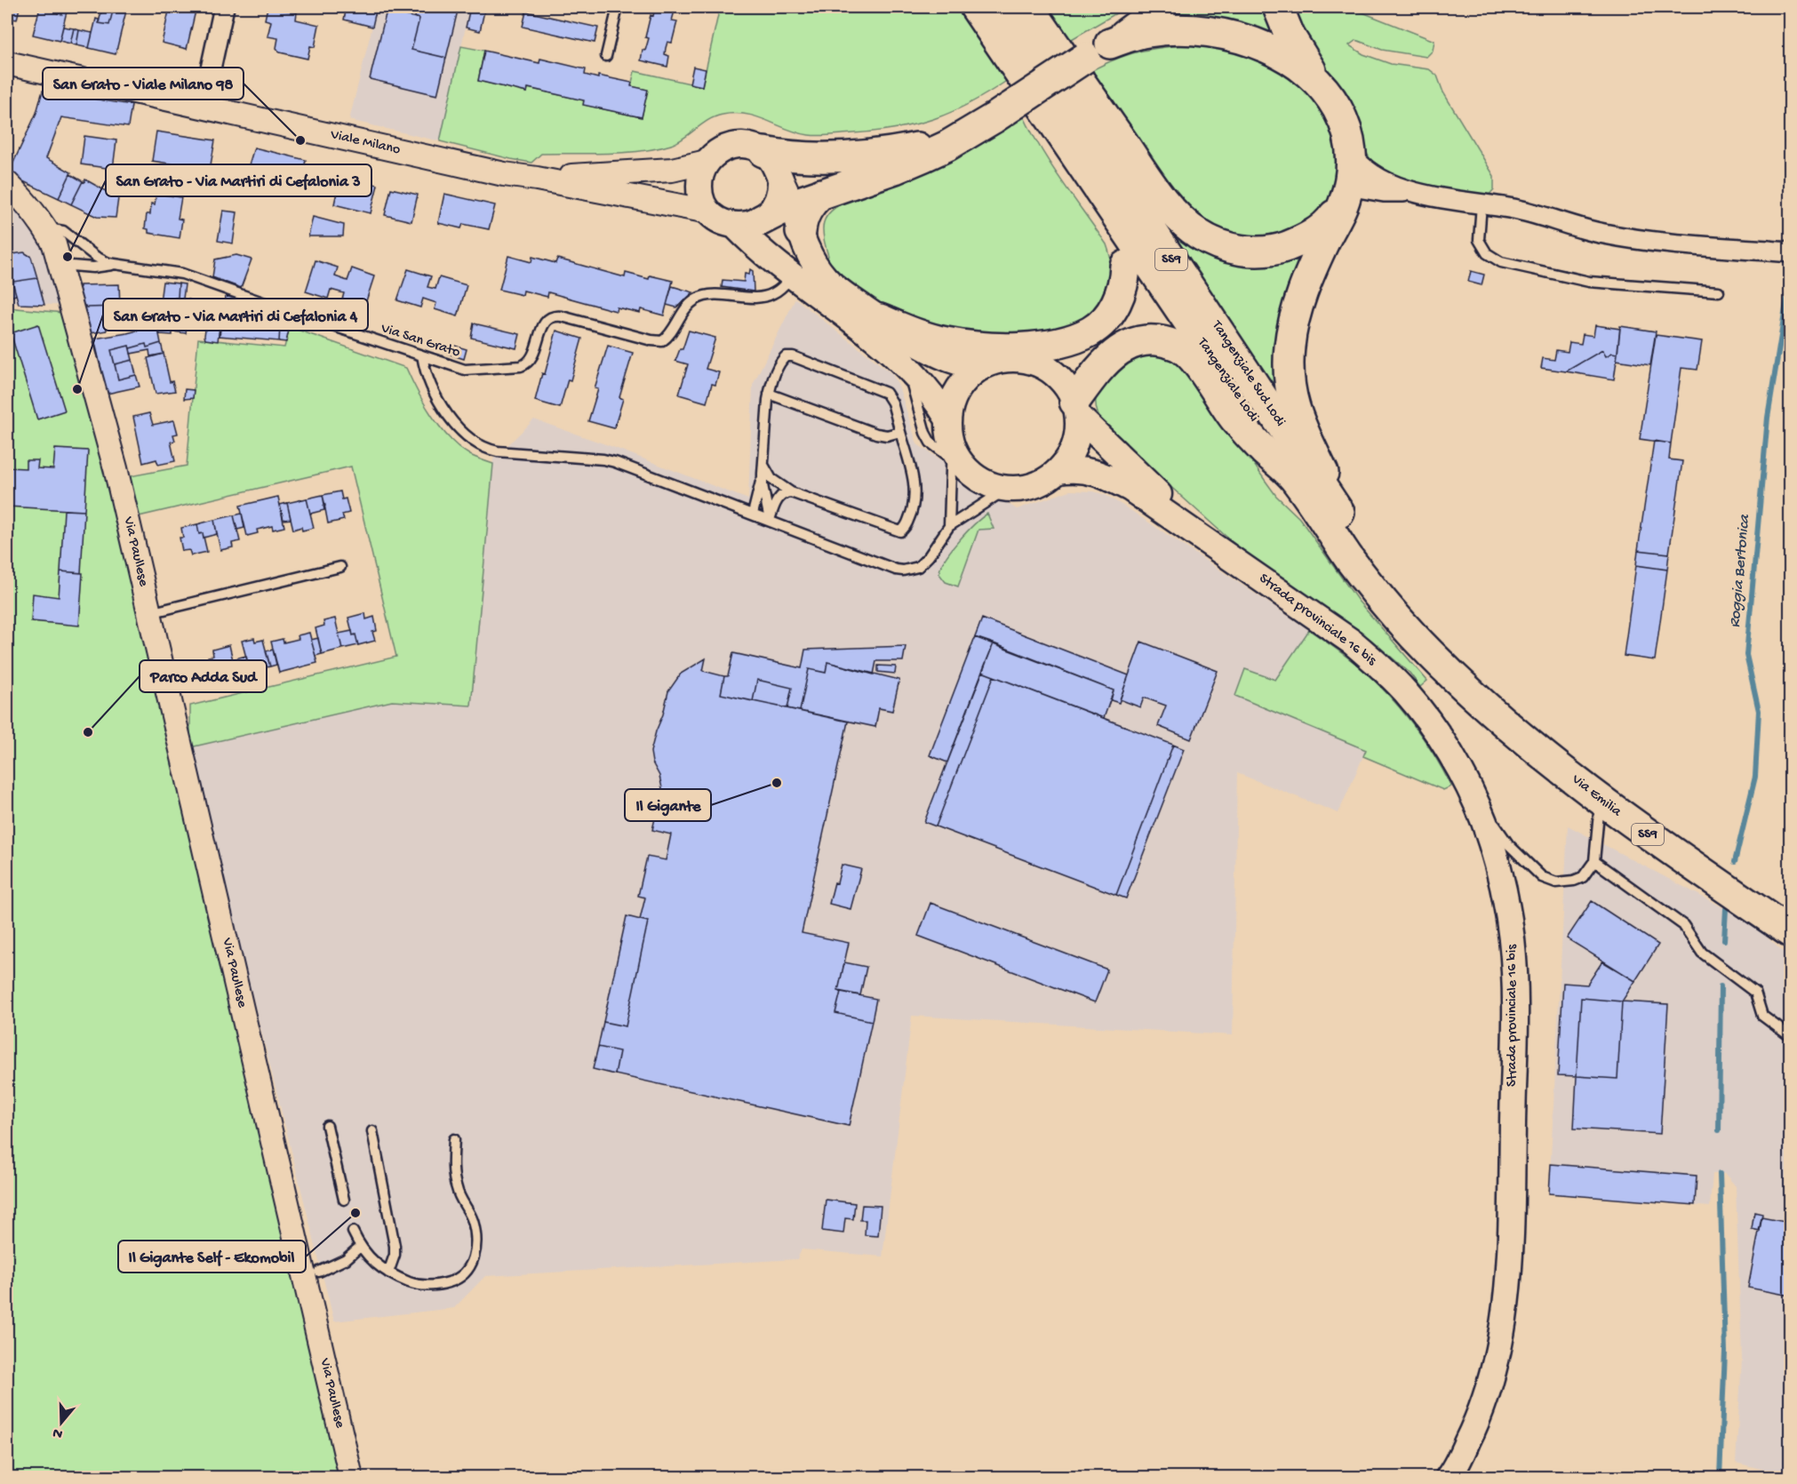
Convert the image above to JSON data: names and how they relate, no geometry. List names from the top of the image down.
{
  "streets": {
    "main road": [
      "SS9",
      "Tangenziale Sud Lodi",
      "Tangenziale Lodi",
      "Strada provinciale 16 bis",
      "Via Emilia"
    ],
    "street": ["Viale Milano", "Via Paullese"],
    "lane": ["Via San Grato"]
  },
  "crossings": [
    ["Via San Grato", "Via Paullese"],
    ["Tangenziale Sud Lodi", "Tangenziale Lodi"],
    ["Tangenziale Sud Lodi", "Via Emilia"],
    ["Tangenziale Lodi", "Via Emilia"]
  ],
  "water": ["Roggia Bertonica"],
  "places": [
    "San Grato - Viale Milano 98",
    "San Grato - Via Martiri di Cefalonia 3",
    "San Grato - Via Martiri di Cefalonia 4",
    "Parco Adda Sud",
    "Il Gigante",
    "Il Gigante Self - Ekomobil"
  ],
  "north": "bottom"
}
